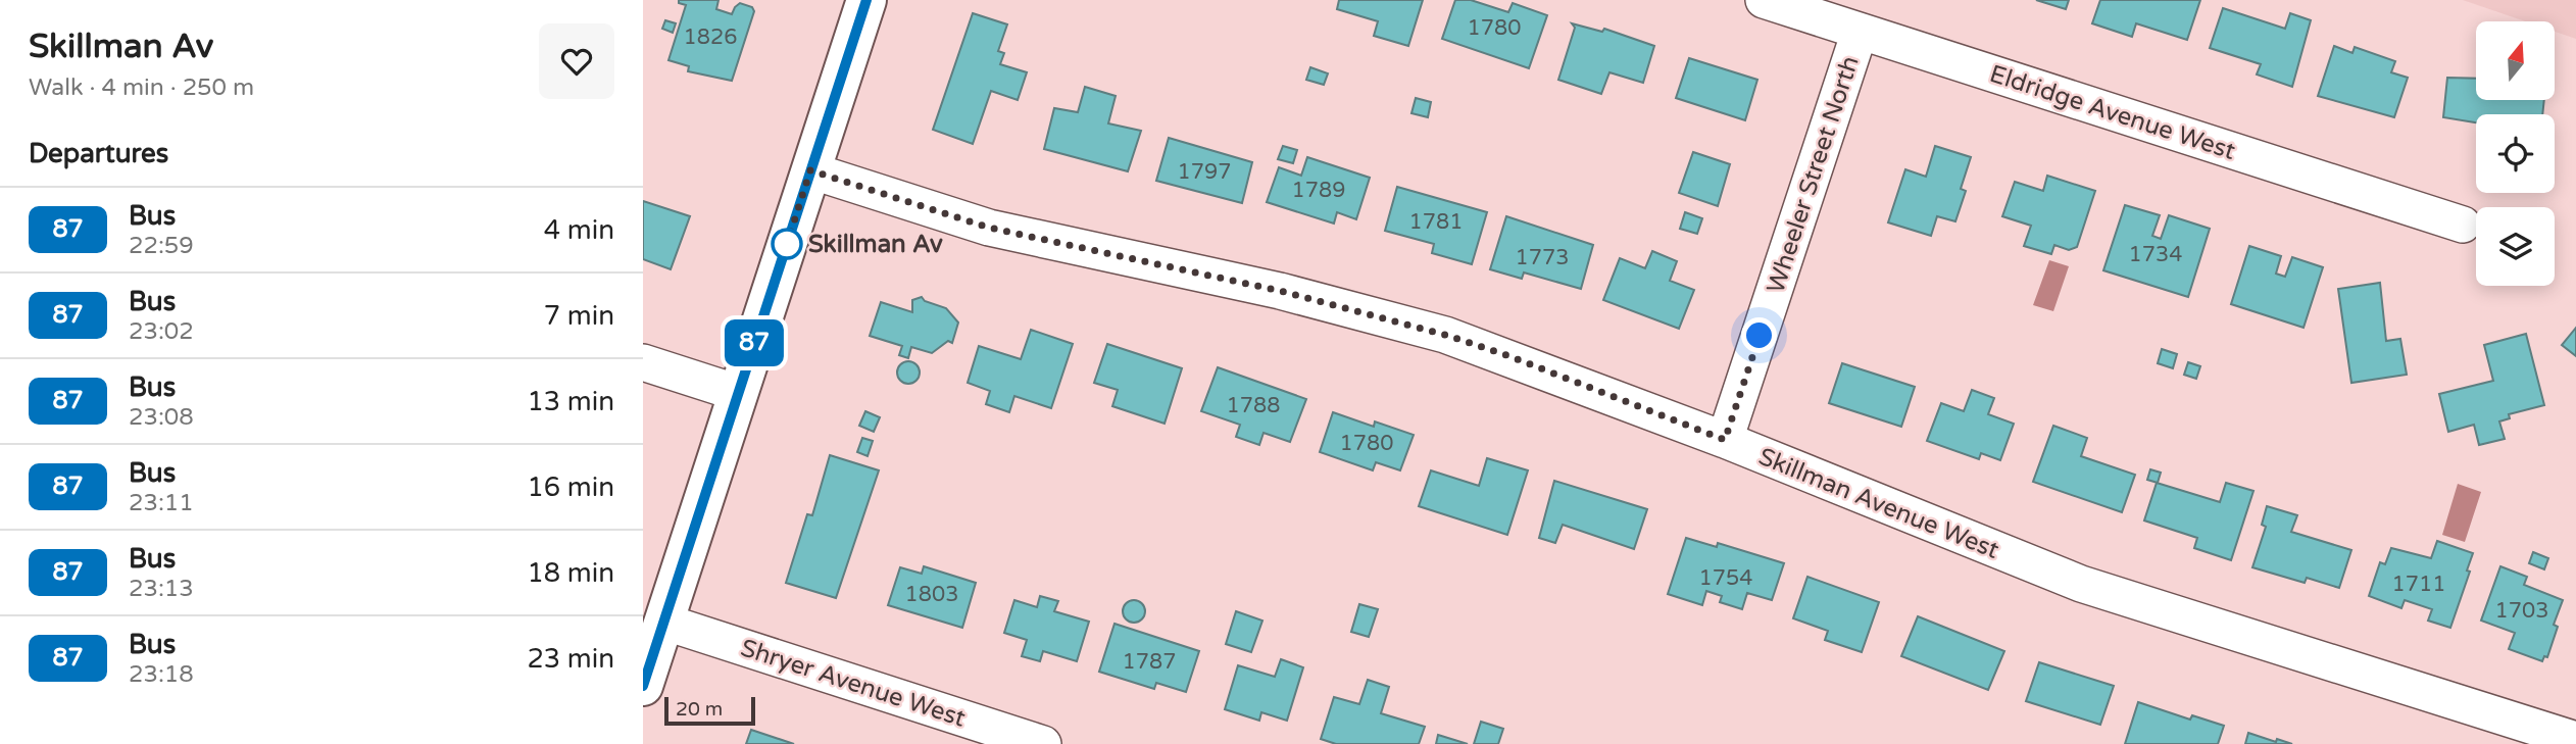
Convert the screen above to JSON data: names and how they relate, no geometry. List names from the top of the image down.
{
  "streets": {
    "street": [
      "Eldridge Avenue West",
      "Wheeler Street North",
      "Skillman Avenue West",
      "Shryer Avenue West"
    ]
  },
  "crossings": [
    ["Eldridge Avenue West", "Wheeler Street North"],
    ["Wheeler Street North", "Skillman Avenue West"]
  ],
  "places": ["Skillman Av"],
  "lines": ["bus line 87"],
  "house_numbers": [
    "1780",
    "1826",
    "1797",
    "1789",
    "1781",
    "1734",
    "1773",
    "1788",
    "1780",
    "1754",
    "1711",
    "1803",
    "1703",
    "1787"
  ],
  "scale_bar": "20 m",
  "north": "top",
  "page": {
    "heading": [
      ["Skillman Av", "Walk · 4 min · 250 m"],
      "Departures"
    ],
    "on_map": "87",
    "list": [
      {
        "mark": "87",
        "name": "Bus",
        "note": "22:59",
        "value": "4 min"
      },
      {
        "mark": "87",
        "name": "Bus",
        "note": "23:02",
        "value": "7 min"
      },
      {
        "mark": "87",
        "name": "Bus",
        "note": "23:08",
        "value": "13 min"
      },
      {
        "mark": "87",
        "name": "Bus",
        "note": "23:11",
        "value": "16 min"
      },
      {
        "mark": "87",
        "name": "Bus",
        "note": "23:13",
        "value": "18 min"
      },
      {
        "mark": "87",
        "name": "Bus",
        "note": "23:18",
        "value": "23 min"
      }
    ],
    "scale": "20 m"
  }
}
